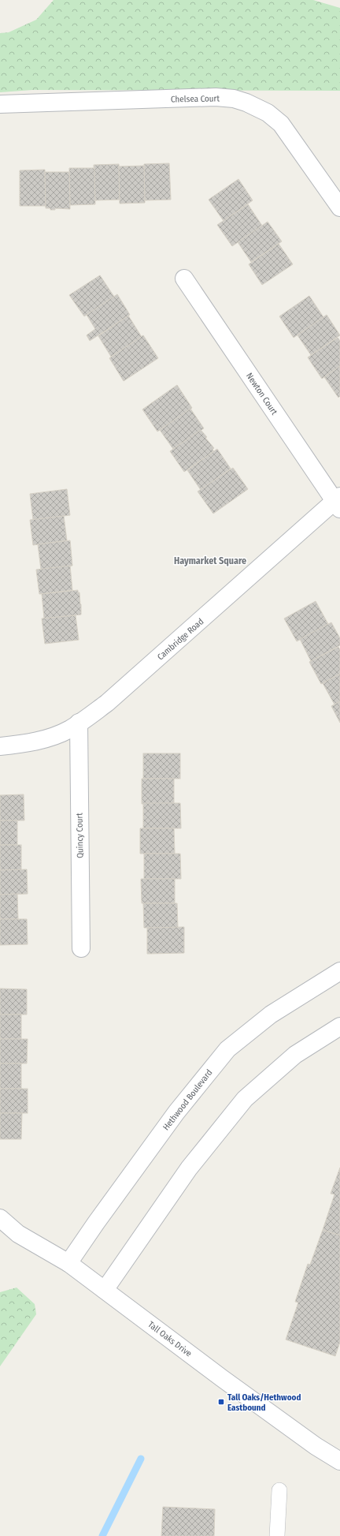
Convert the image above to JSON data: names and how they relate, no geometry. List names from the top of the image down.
{
  "streets": {
    "street": [
      "Chelsea Court",
      "Newton Court",
      "Cambridge Road",
      "Quincy Court",
      "Hethwood Boulevard",
      "Tall Oaks Drive"
    ]
  },
  "crossings": [
    ["Newton Court", "Cambridge Road"],
    ["Cambridge Road", "Quincy Court"],
    ["Hethwood Boulevard", "Tall Oaks Drive"]
  ],
  "districts": ["Haymarket Square"],
  "places": {
    "transit": ["Tall Oaks/Hethwood Eastbound"]
  }
}
